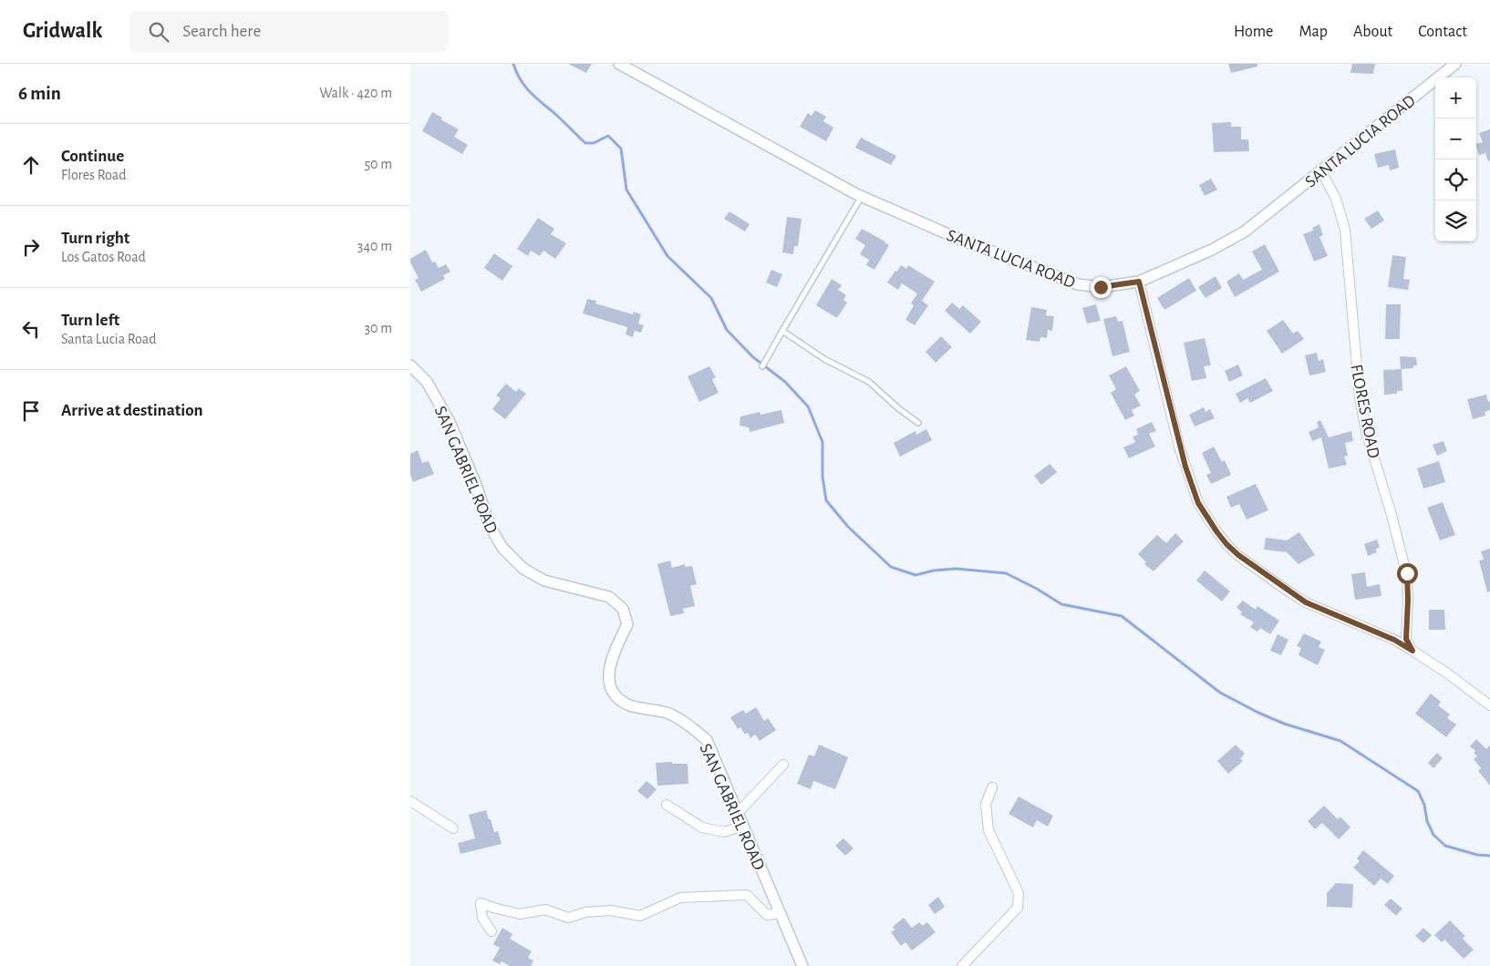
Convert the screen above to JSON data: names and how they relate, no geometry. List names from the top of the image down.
{
  "streets": {
    "street": ["SANTA LUCIA ROAD", "FLORES ROAD", "SAN GABRIEL ROAD"]
  },
  "crossings": [
    ["SANTA LUCIA ROAD", "FLORES ROAD"]
  ],
  "page": {
    "header": "Gridwalk",
    "search": "Search here",
    "nav": [
      "Home",
      "Map",
      "About",
      "Contact"
    ],
    "heading": ["6 min", "Walk · 420 m"],
    "map_buttons": ["+", "−"],
    "list": [
      ["Continue", "Flores Road", "50 m"],
      ["Turn right", "Los Gatos Road", "340 m"],
      ["Turn left", "Santa Lucia Road", "30 m"],
      "Arrive at destination"
    ]
  }
}
